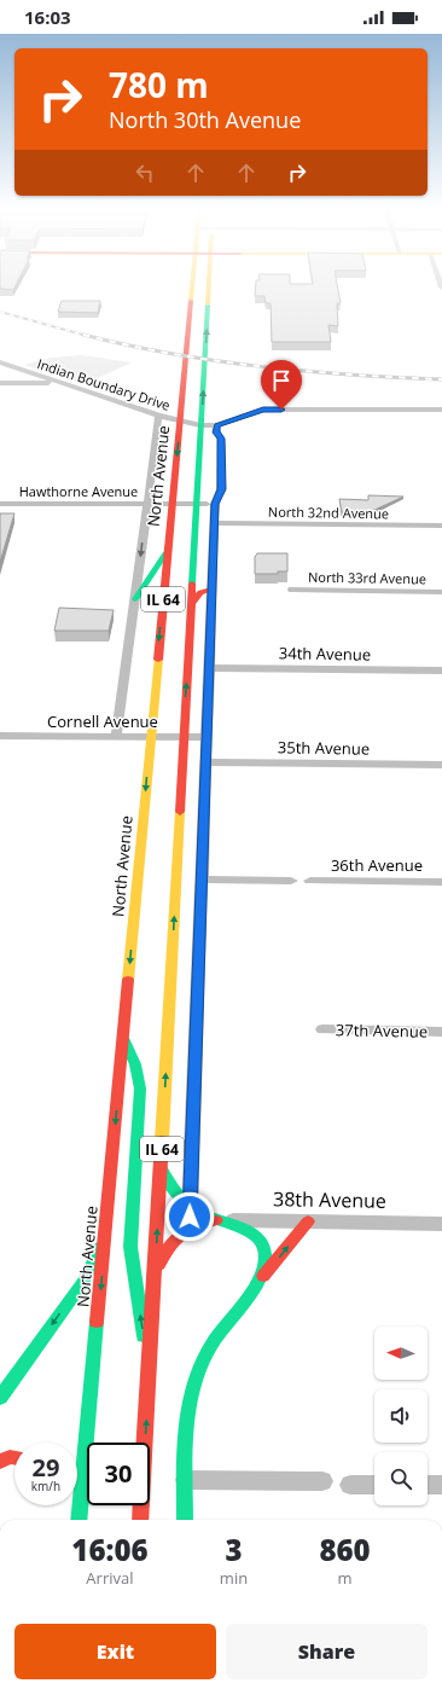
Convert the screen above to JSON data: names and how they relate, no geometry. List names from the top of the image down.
{
  "streets": {
    "main road": ["North Avenue", "IL 64"],
    "street": [
      "Indian Boundary Drive",
      "Hawthorne Avenue",
      "North 32nd Avenue",
      "North 33rd Avenue",
      "34th Avenue",
      "Cornell Avenue",
      "35th Avenue",
      "36th Avenue",
      "37th Avenue",
      "38th Avenue"
    ]
  },
  "crossings": [
    ["Indian Boundary Drive", "North Avenue"],
    ["Indian Boundary Drive", "IL 64"],
    ["North Avenue", "Hawthorne Avenue"],
    ["North Avenue", "Cornell Avenue"],
    ["Hawthorne Avenue", "IL 64"],
    ["IL 64", "Cornell Avenue"]
  ],
  "north": "left",
  "page": {
    "status": "16:03",
    "turn": ["780 m", "North 30th Avenue"],
    "speed": "29 km/h",
    "limit": "30",
    "eta": [
      "16:06",
      "Arrival",
      "3",
      "min",
      "860",
      "m"
    ],
    "buttons": ["Exit", "Share"]
  }
}
